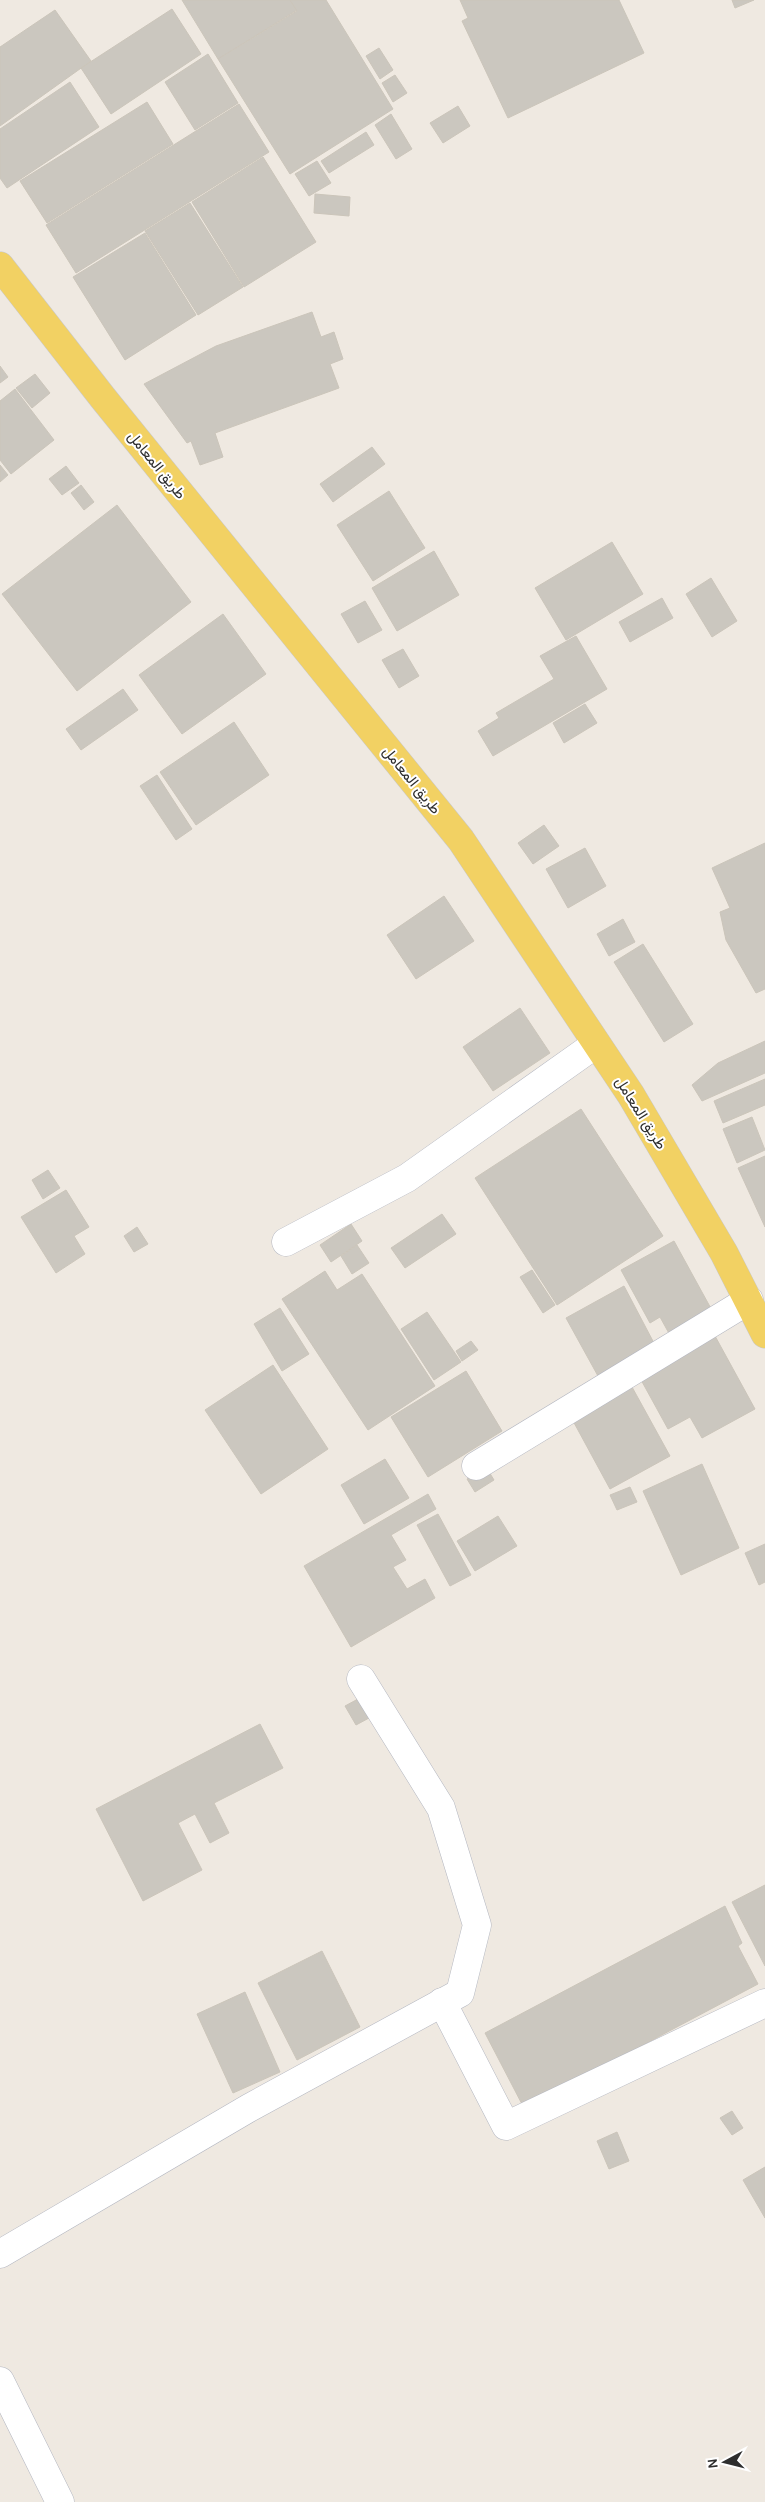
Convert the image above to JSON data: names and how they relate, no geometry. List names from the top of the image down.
{
  "streets": {
    "main road": ["طريق المعامل"]
  },
  "north": "left"
}
